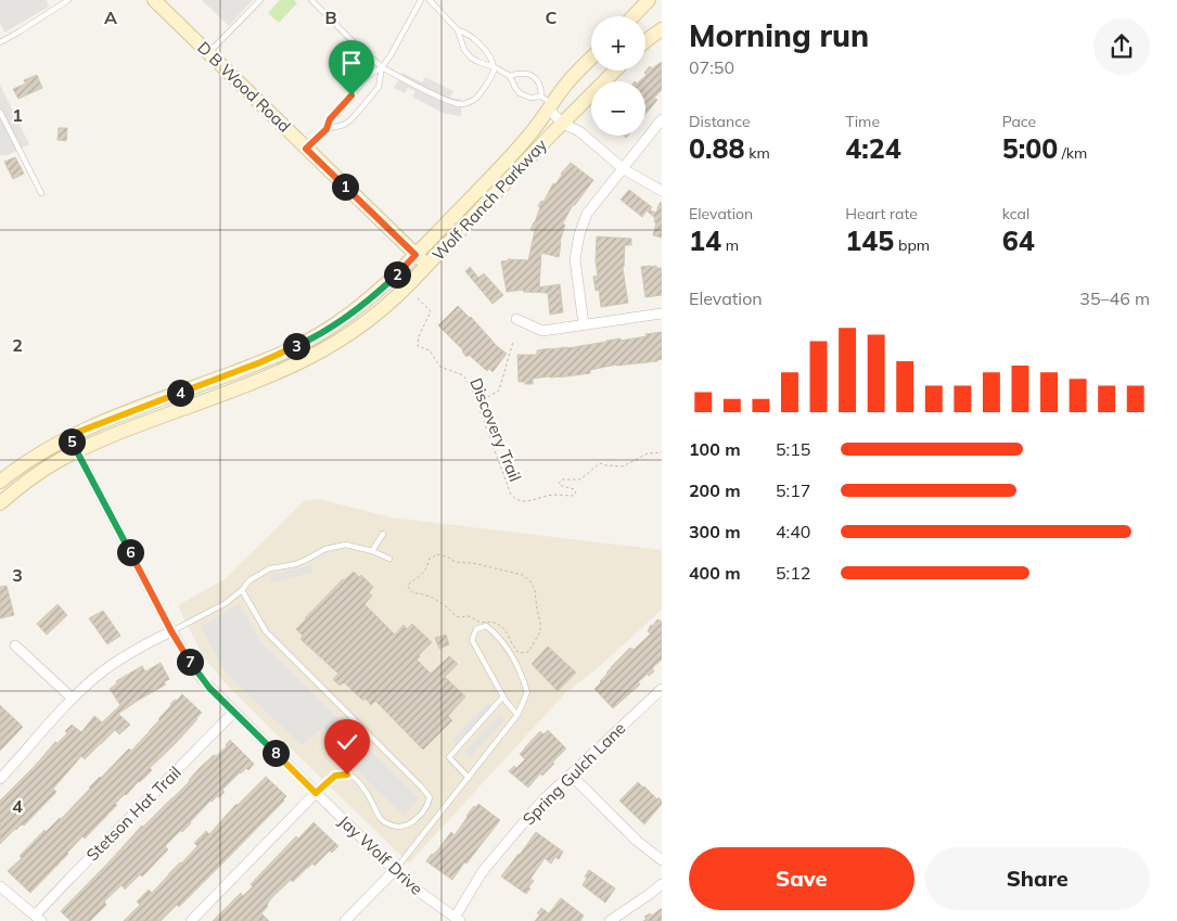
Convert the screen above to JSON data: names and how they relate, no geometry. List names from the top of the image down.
{
  "streets": {
    "street": [
      "D B Wood Road",
      "Wolf Ranch Parkway",
      "Spring Gulch Lane",
      "Stetson Hat Trail",
      "Jay Wolf Drive"
    ],
    "path": ["Discovery Trail"]
  },
  "crossings": [
    ["D B Wood Road", "Wolf Ranch Parkway"],
    ["Wolf Ranch Parkway", "Jay Wolf Drive"],
    ["Spring Gulch Lane", "Jay Wolf Drive"],
    ["Stetson Hat Trail", "Jay Wolf Drive"]
  ],
  "page": {
    "heading": ["Morning run", "07:50"],
    "map_buttons": ["+", "−"],
    "stats": [
      ["Distance", "0.88 km"],
      ["Time", "4:24"],
      ["Pace", "5:00 /km"],
      ["Elevation", "14 m"],
      ["Heart rate", "145 bpm"],
      ["kcal", "64"]
    ],
    "pins": [
      "1",
      "2",
      "3",
      "4",
      "5",
      "6",
      "7",
      "8"
    ],
    "chart": ["Elevation", "35–46 m"],
    "list": [
      {
        "name": "100 m",
        "note": "5:15"
      },
      {
        "name": "200 m",
        "note": "5:17"
      },
      {
        "name": "300 m",
        "note": "4:40"
      },
      {
        "name": "400 m",
        "note": "5:12"
      }
    ],
    "buttons": ["Save", "Share"]
  },
  "grid": {
    "columns": ["A", "B", "C"],
    "rows": [
      "1",
      "2",
      "3",
      "4"
    ]
  }
}
